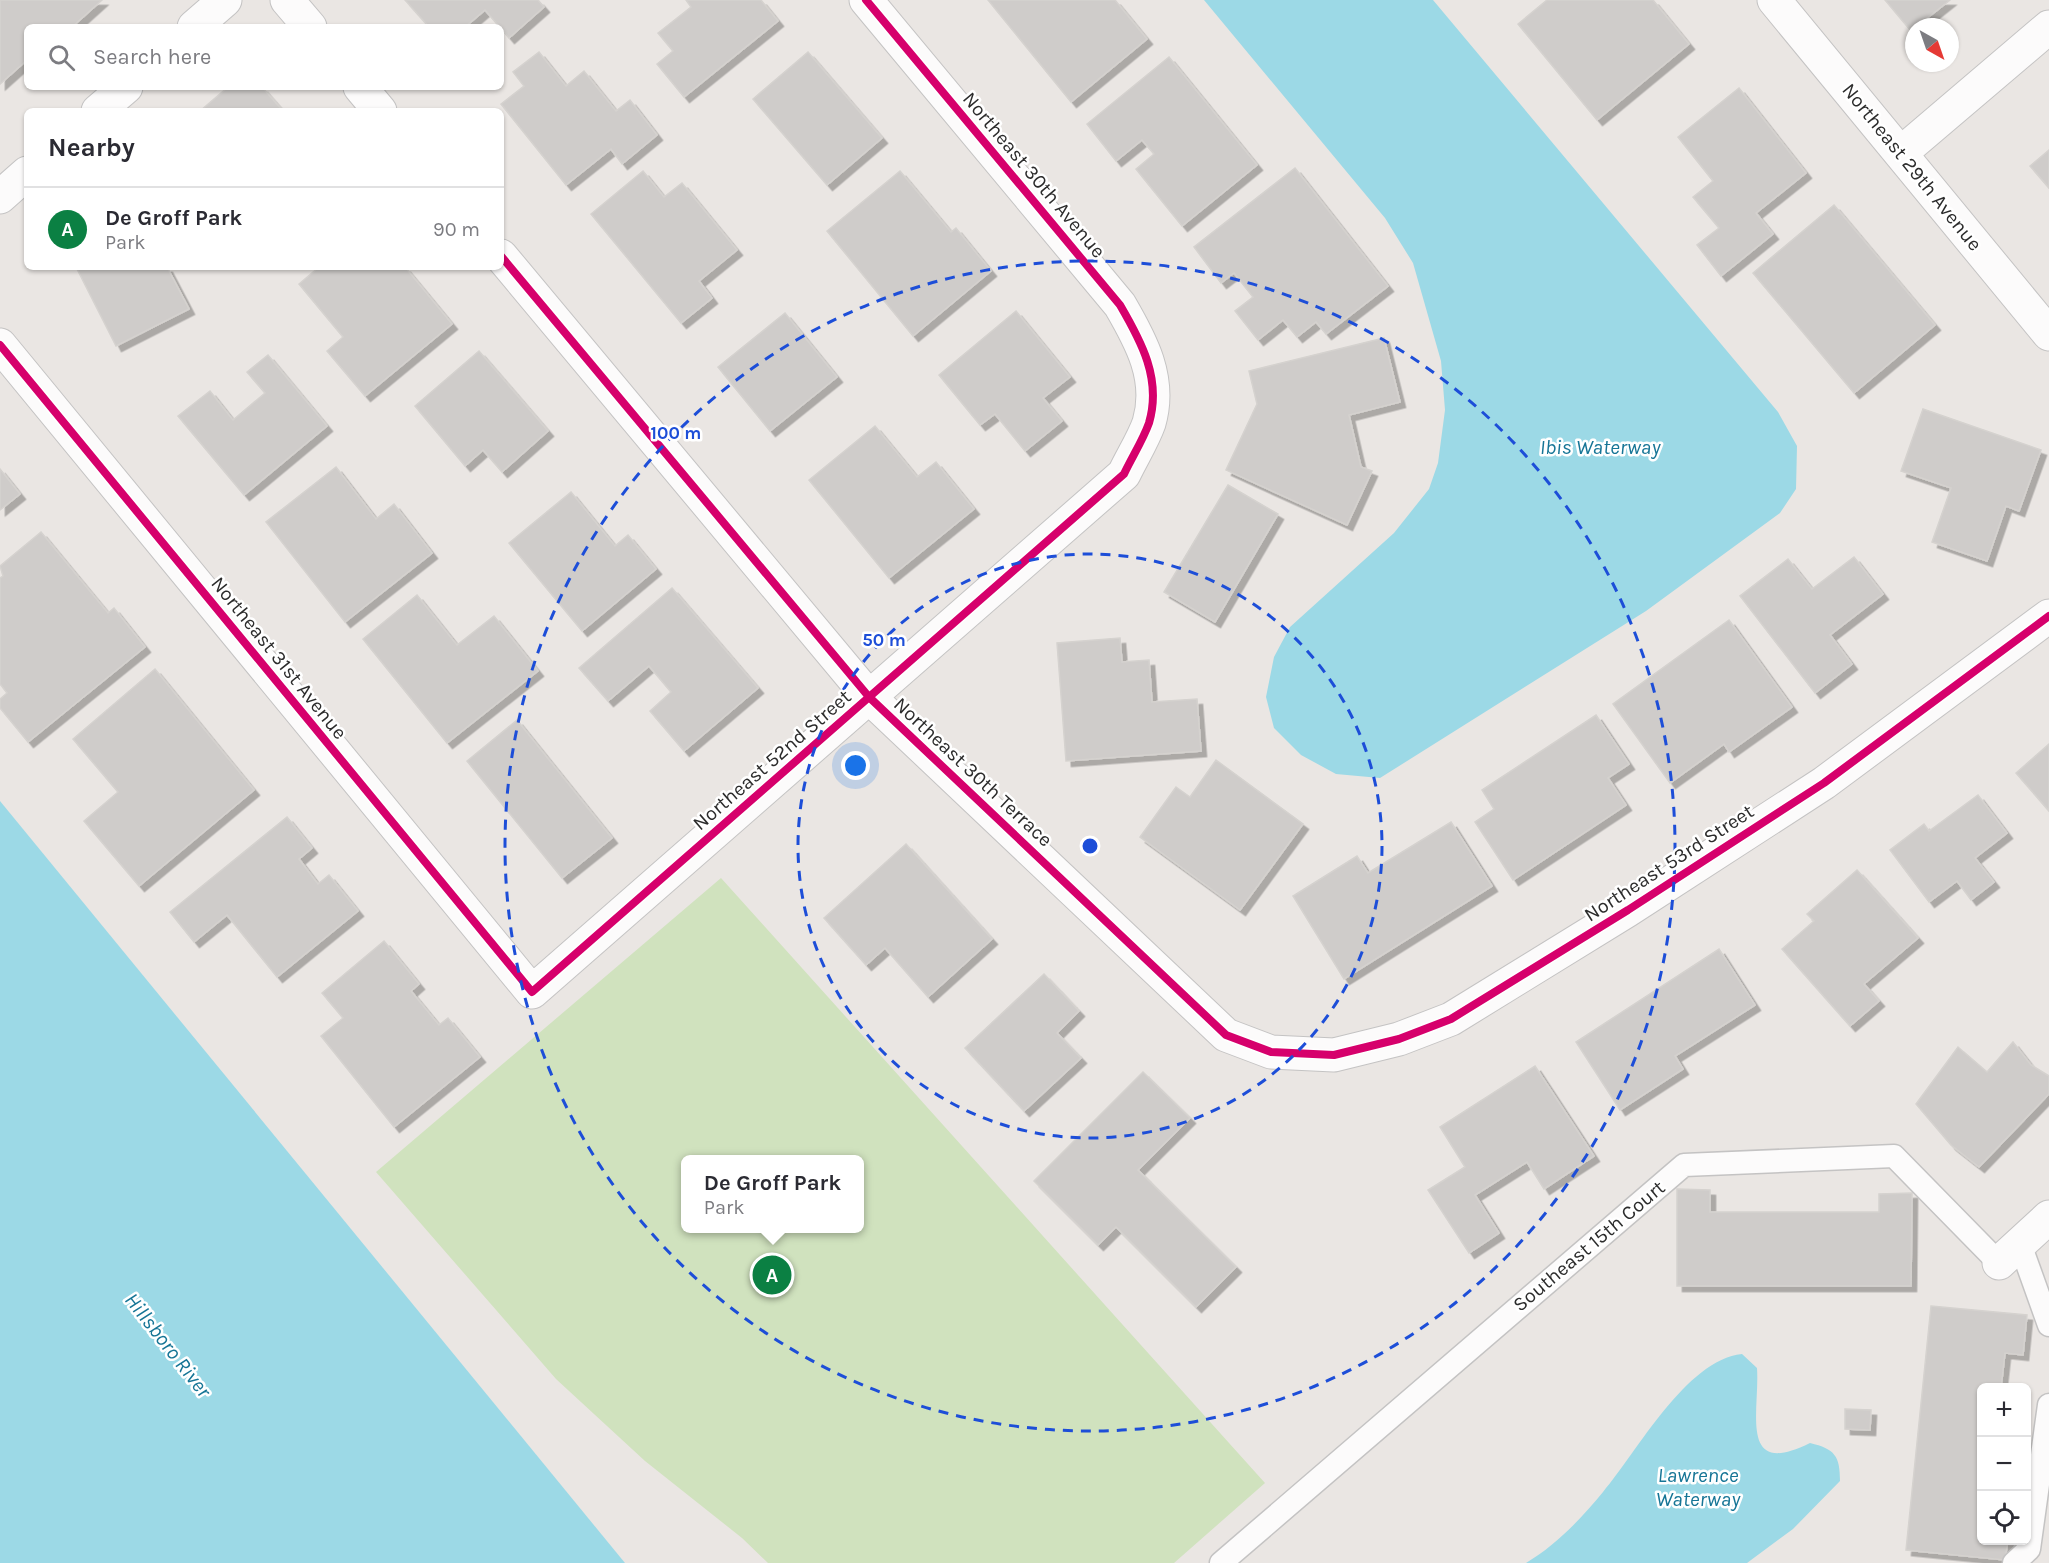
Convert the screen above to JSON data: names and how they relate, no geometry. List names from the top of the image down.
{
  "streets": {
    "street": [
      "Northeast 29th Avenue",
      "Northeast 30th Avenue",
      "Northeast 31st Avenue",
      "Northeast 52nd Street",
      "Northeast 30th Terrace",
      "Northeast 53rd Street"
    ],
    "lane": ["Southeast 15th Court"]
  },
  "crossings": [
    ["Northeast 30th Avenue", "Northeast 52nd Street"],
    ["Northeast 31st Avenue", "Northeast 52nd Street"],
    ["Northeast 52nd Street", "Northeast 30th Terrace"],
    ["Northeast 30th Terrace", "Northeast 53rd Street"]
  ],
  "water": ["Ibis Waterway", "Hillsboro River", "Lawrence Waterway"],
  "north": "bottom right",
  "page": {
    "search": "Search here",
    "heading": "Nearby",
    "list": [
      {
        "mark": "A",
        "name": "De Groff Park",
        "note": "Park",
        "value": "90 m"
      }
    ],
    "popup": ["De Groff Park", "Park"],
    "pins": "A",
    "map_buttons": ["+", "−"]
  },
  "rings": ["100 m", "50 m"]
}
